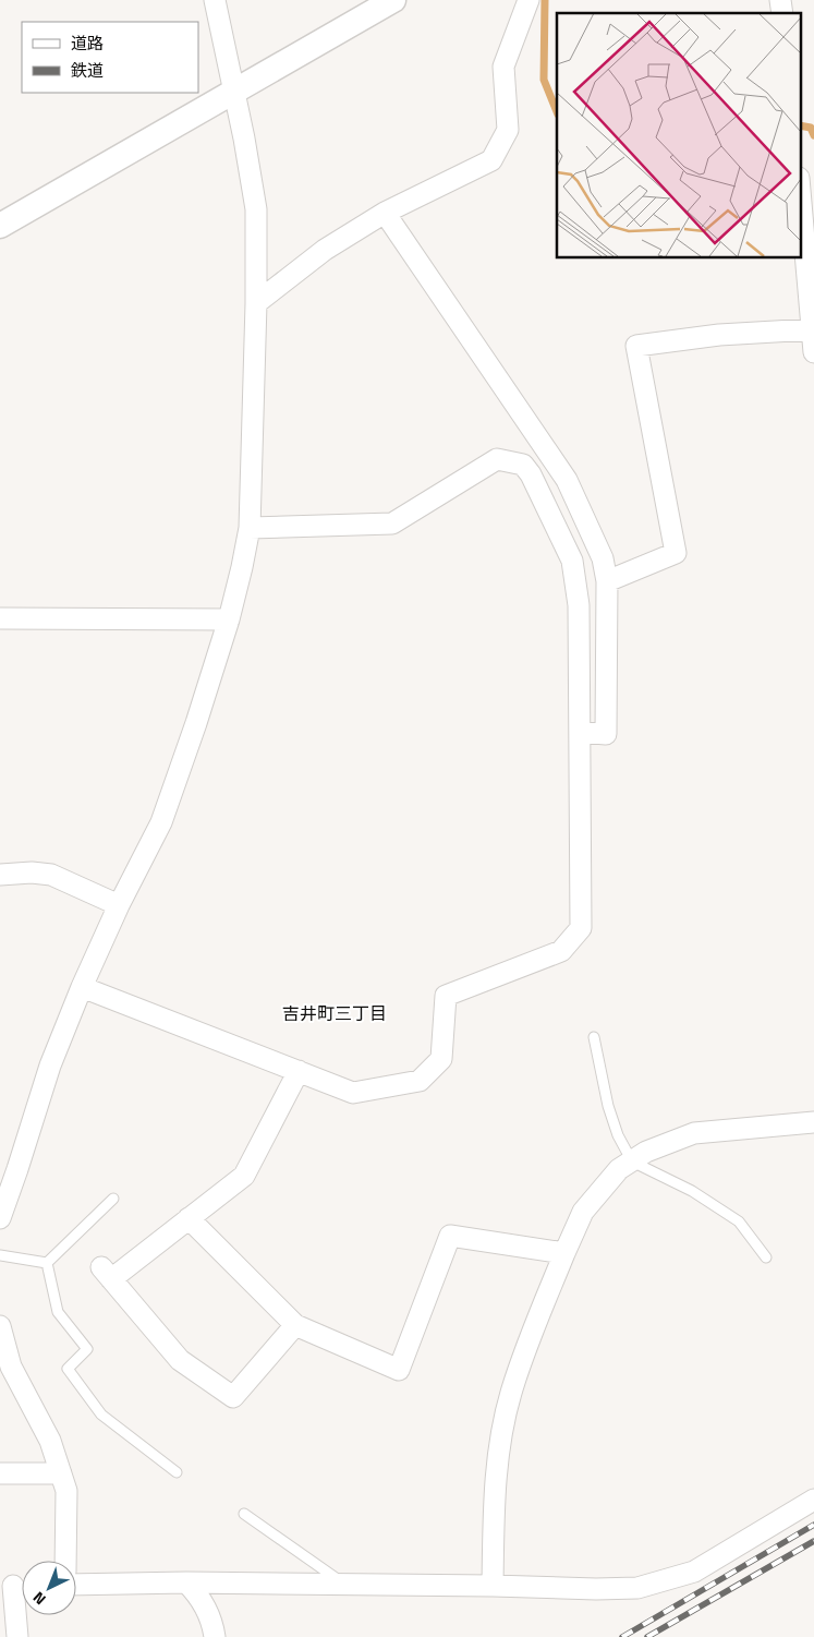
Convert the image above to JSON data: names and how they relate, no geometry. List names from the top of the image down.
{
  "districts": ["吉井町三丁目"],
  "legend": ["道路", "鉄道"],
  "north": "bottom left"
}
